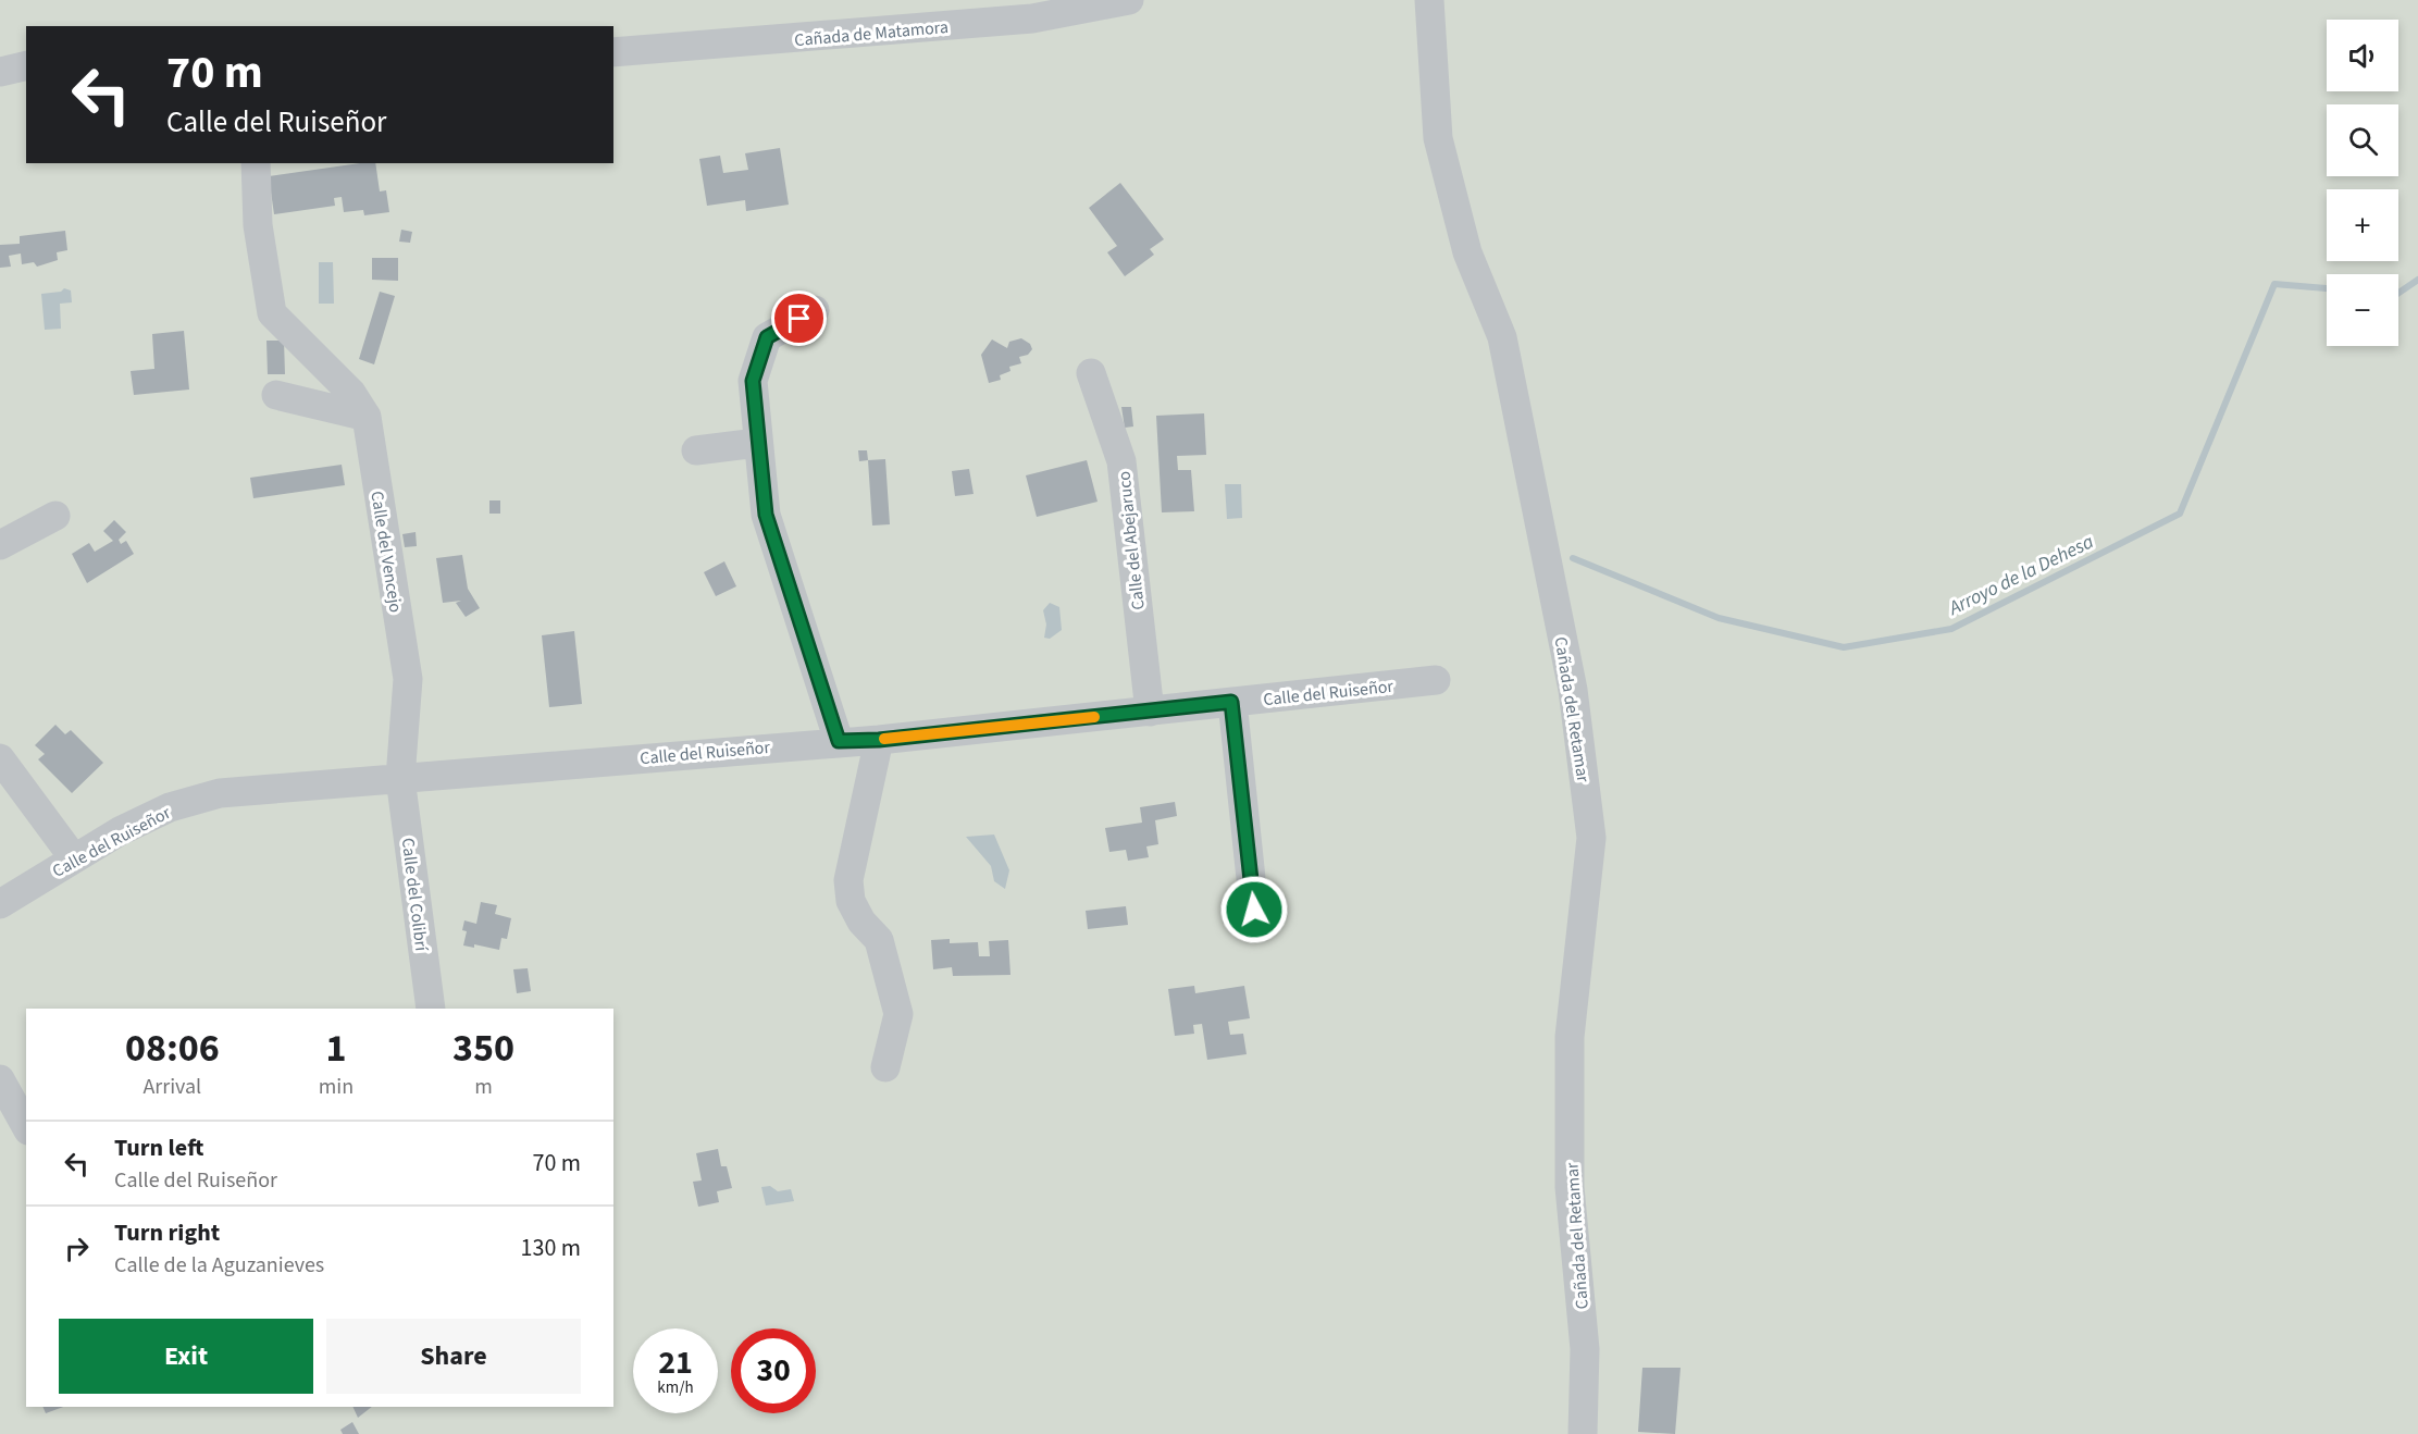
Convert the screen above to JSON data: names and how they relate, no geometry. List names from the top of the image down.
{
  "streets": {
    "street": [
      "Cañada de Matamora",
      "Calle del Abejaruco",
      "Calle del Vencejo",
      "Calle del Ruiseñor",
      "Cañada del Retamar",
      "Calle del Colibrí"
    ]
  },
  "crossings": [
    ["Calle del Abejaruco", "Calle del Ruiseñor"],
    ["Calle del Vencejo", "Calle del Ruiseñor"],
    ["Calle del Vencejo", "Calle del Colibrí"],
    ["Calle del Ruiseñor", "Calle del Colibrí"]
  ],
  "water": ["Arroyo de la Dehesa"],
  "page": {
    "map_buttons": ["+", "−"],
    "turn": ["70 m", "Calle del Ruiseñor"],
    "eta": [
      "08:06",
      "Arrival",
      "1",
      "min",
      "350",
      "m"
    ],
    "list": [
      {
        "name": "Turn left",
        "note": "Calle del Ruiseñor",
        "value": "70 m"
      },
      {
        "name": "Turn right",
        "note": "Calle de la Aguzanieves",
        "value": "130 m"
      }
    ],
    "buttons": ["Exit", "Share"],
    "speed": "21 km/h",
    "limit": "30"
  }
}
